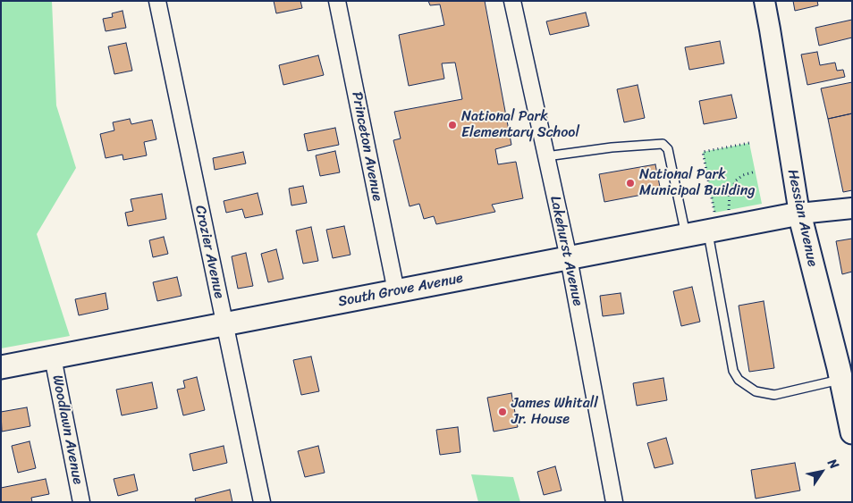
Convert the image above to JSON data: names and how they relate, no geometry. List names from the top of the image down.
{
  "streets": {
    "main road": ["Hessian Avenue", "South Grove Avenue"],
    "street": [
      "Princeton Avenue",
      "Lakehurst Avenue",
      "Crozier Avenue",
      "Woodlawn Avenue"
    ]
  },
  "crossings": [
    ["Princeton Avenue", "South Grove Avenue"],
    ["Hessian Avenue", "South Grove Avenue"],
    ["Lakehurst Avenue", "South Grove Avenue"],
    ["Crozier Avenue", "South Grove Avenue"],
    ["South Grove Avenue", "Woodlawn Avenue"]
  ],
  "places": ["National Park Elementary School", "National Park Municipal Building", "James Whitall Jr. House"],
  "north": "top right"
}
